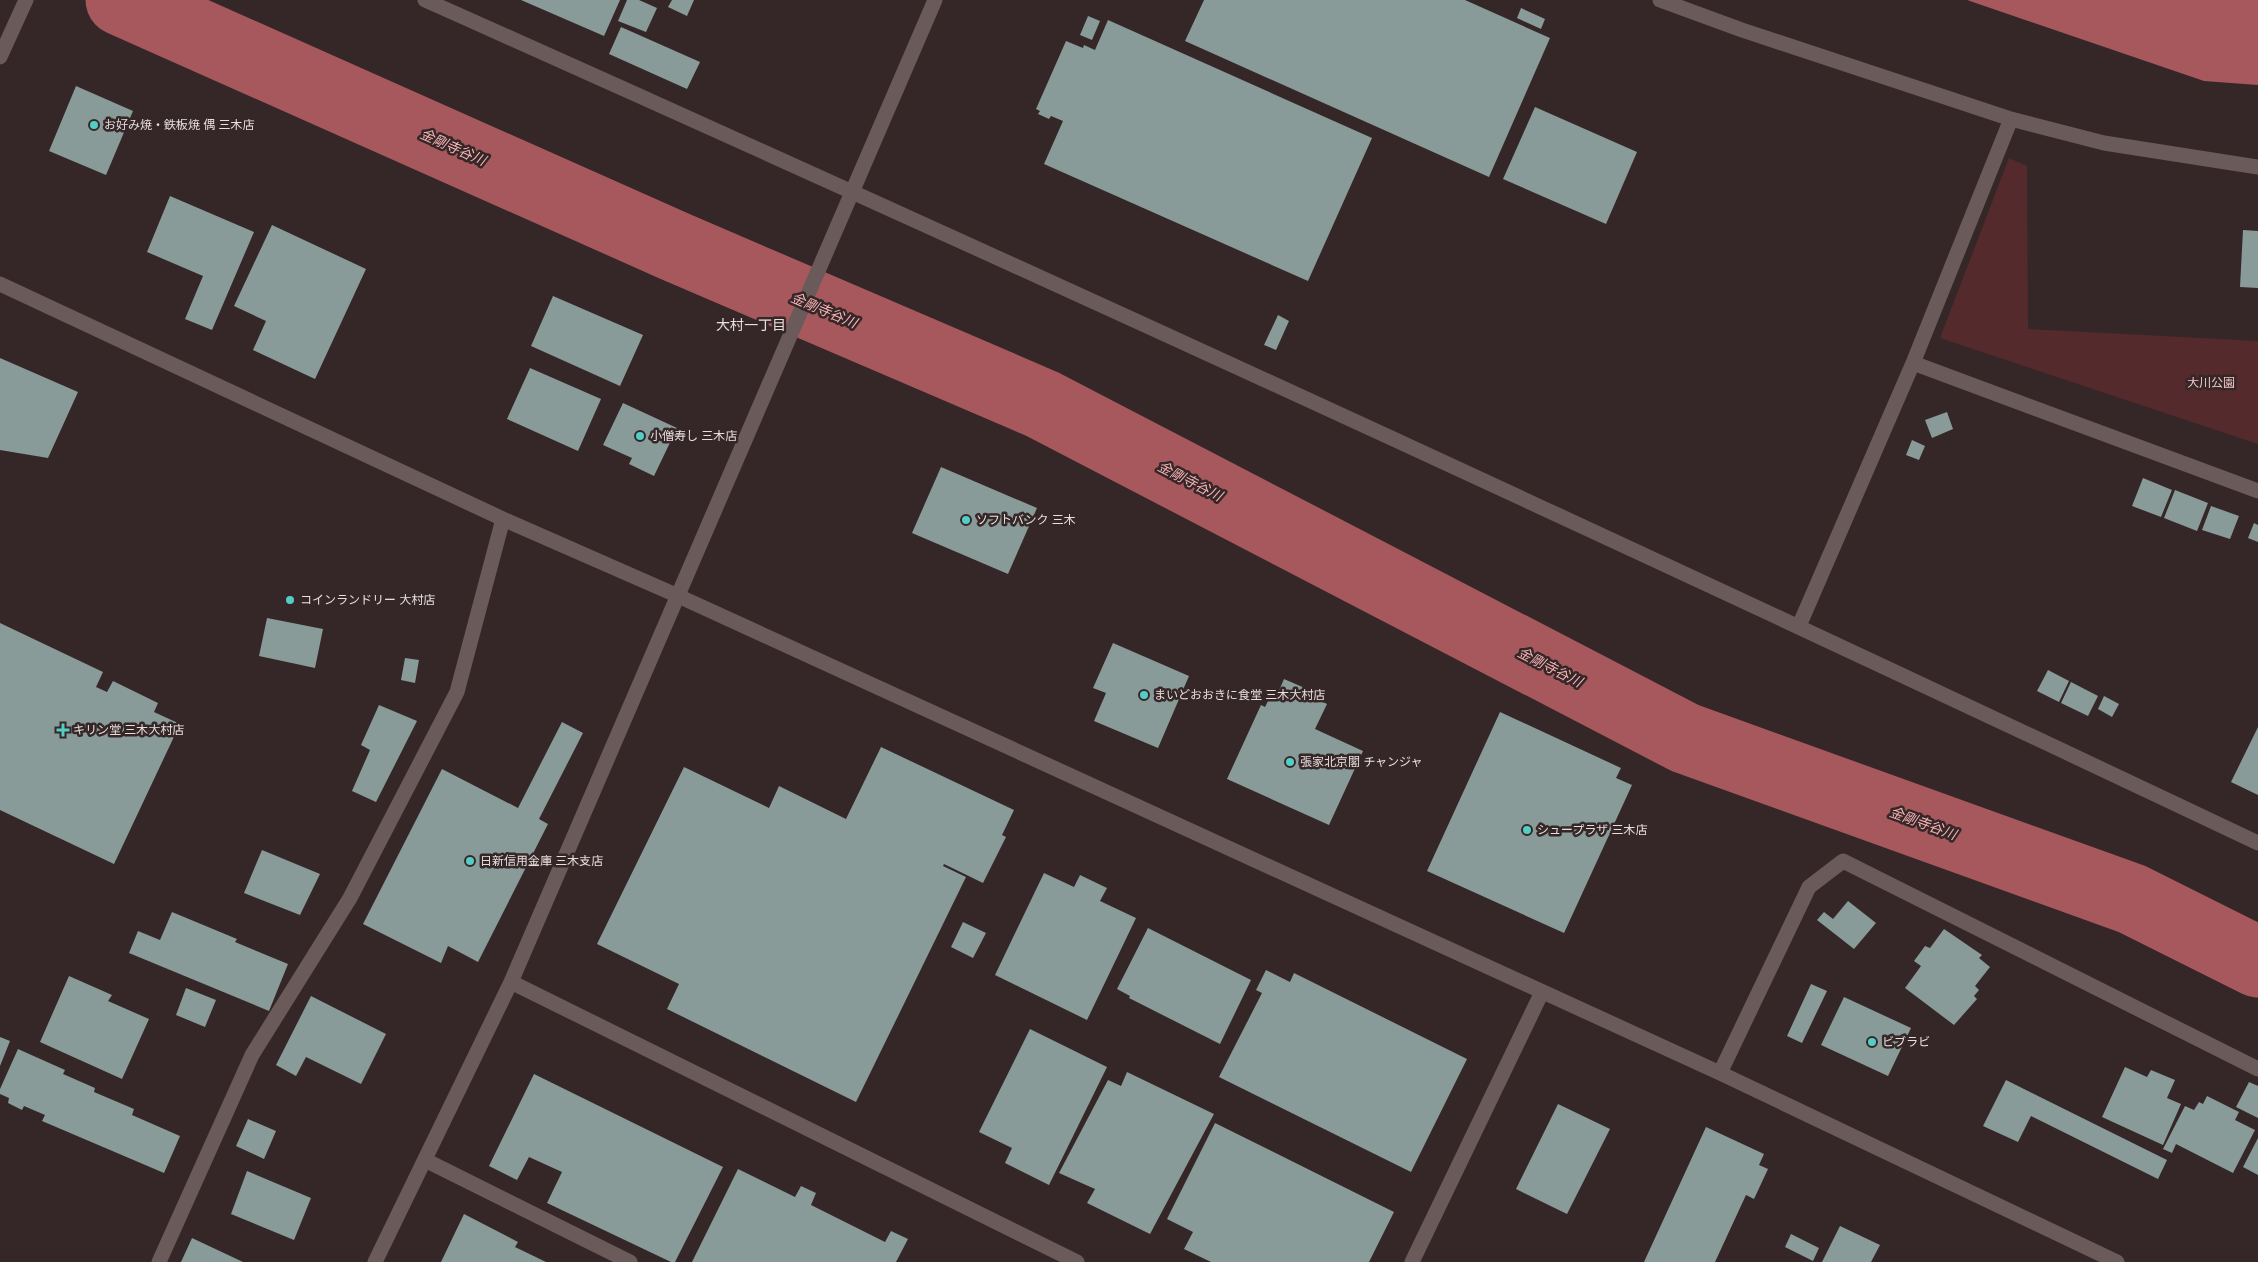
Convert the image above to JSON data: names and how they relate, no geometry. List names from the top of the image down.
{
  "districts": ["大村一丁目"],
  "water": ["金剛寺谷川"],
  "parks": ["大川公園"],
  "places": {
    "other": [
      "お好み焼・鉄板焼 偶 三木店",
      "小僧寿し 三木店",
      "ソフトバンク 三木",
      "コインランドリー 大村店",
      "まいどおおきに食堂 三木大村店",
      "張家北京閣 チャンジャ",
      "シュープラザ 三木店",
      "日新信用金庫 三木支店",
      "ビブラビ"
    ],
    "health": ["キリン堂 三木大村店"]
  }
}
